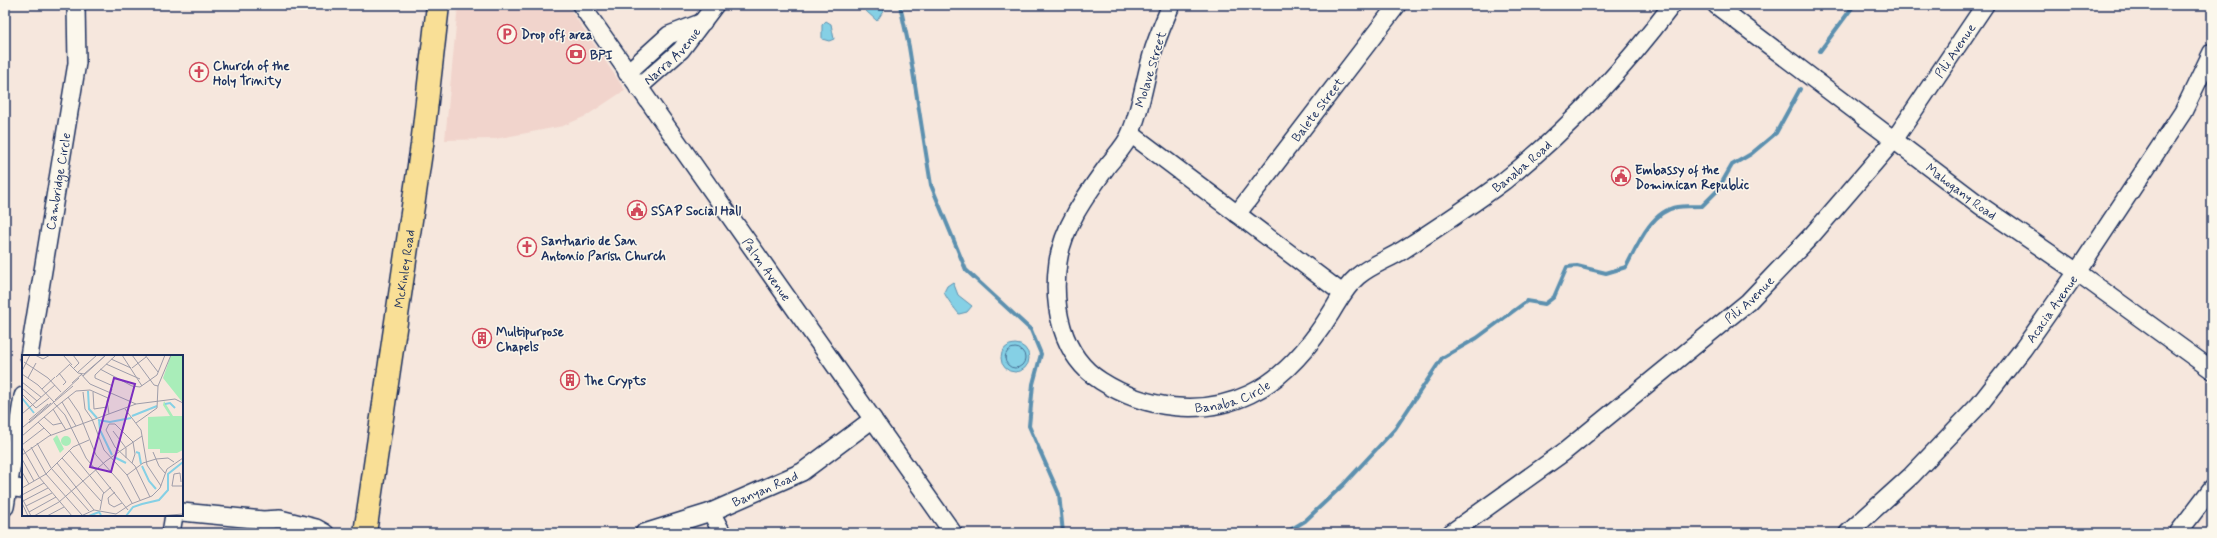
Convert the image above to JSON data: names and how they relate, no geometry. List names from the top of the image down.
{
  "streets": {
    "main road": ["McKinley Road"],
    "street": [
      "Pili Avenue",
      "Narra Avenue",
      "Molave Street",
      "Balete Street",
      "Banaba Road",
      "Cambridge Circle",
      "Mahogany Road",
      "Palm Avenue",
      "Acacia Avenue",
      "Banaba Circle",
      "Banyan Road"
    ]
  },
  "crossings": [
    ["Pili Avenue", "Mahogany Road"],
    ["Narra Avenue", "Palm Avenue"],
    ["Molave Street", "Banaba Circle"],
    ["Banaba Road", "Banaba Circle"],
    ["Mahogany Road", "Acacia Avenue"],
    ["Palm Avenue", "Banyan Road"]
  ],
  "places": {
    "parking": ["Drop off area"],
    "bank": ["BPI"],
    "church": ["Church of the Holy Trinity", "Santuario de San Antonio Parish Church"],
    "public building": ["Embassy of the Dominican Republic", "SSAP Social Hall"],
    "building": ["Multipurpose Chapels", "The Crypts"]
  }
}
